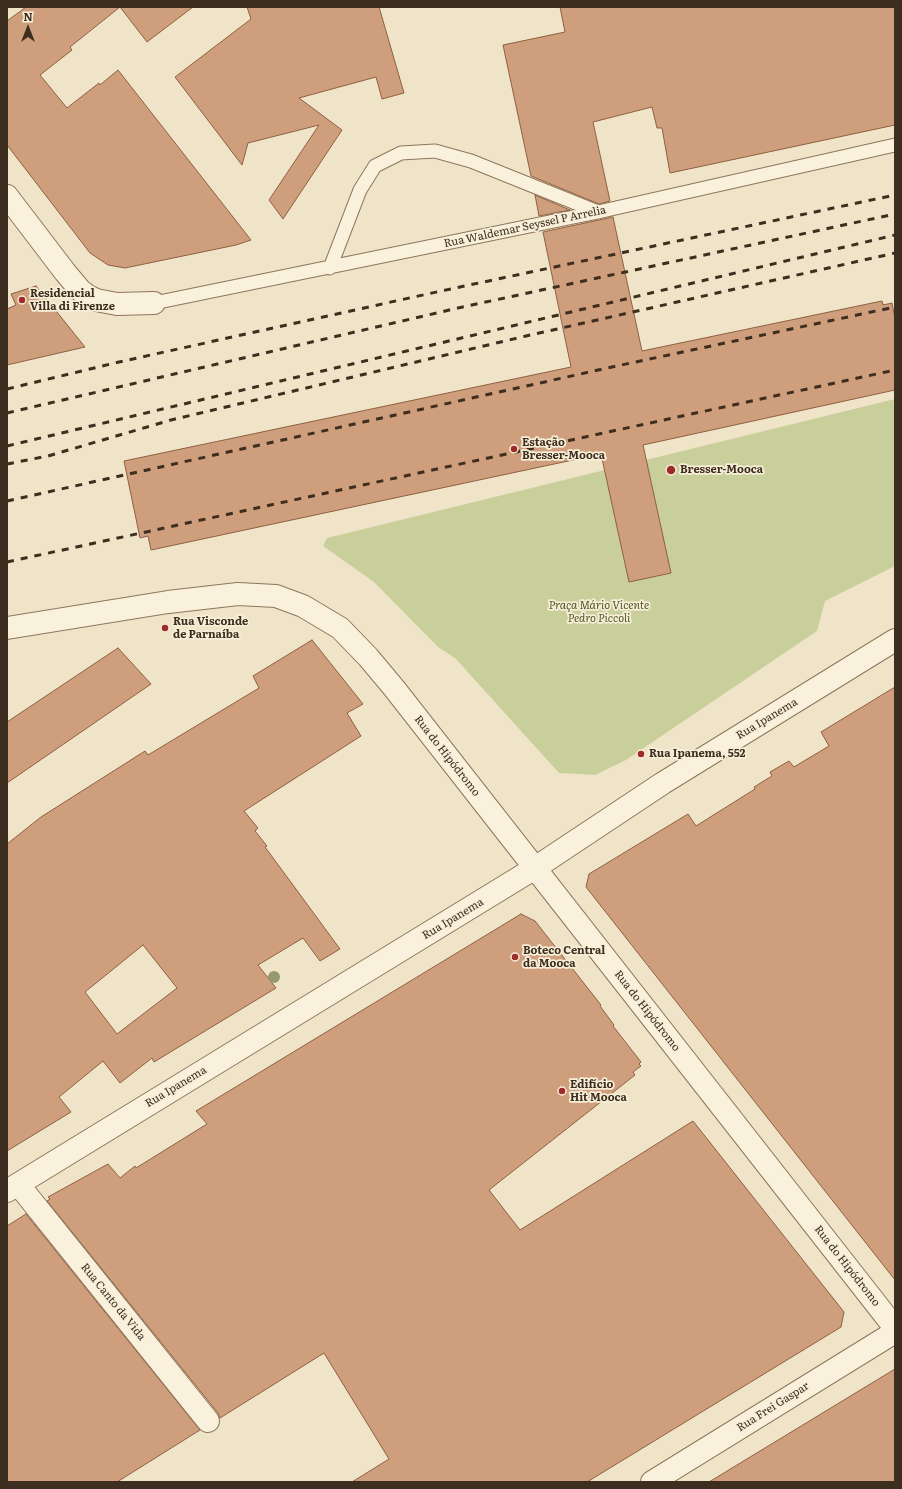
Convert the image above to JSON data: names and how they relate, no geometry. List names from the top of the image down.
{
  "streets": {
    "street": [
      "Rua Ipanema",
      "Rua do Hipódromo",
      "Rua Canto da Vida",
      "Rua Frei Gaspar"
    ],
    "lane": ["Rua Waldemar Seyssel P Arrelia"]
  },
  "crossings": [
    ["Rua Ipanema", "Rua do Hipódromo"],
    ["Rua Ipanema", "Rua Canto da Vida"]
  ],
  "parks": ["Praça Mário Vicente Pedro Piccoli"],
  "places": [
    "Residencial Villa di Firenze",
    "Estação Bresser-Mooca",
    "Bresser-Mooca",
    "Rua Visconde de Parnaíba",
    "Rua Ipanema, 552",
    "Boteco Central da Mooca",
    "Edifício Hit Mooca"
  ],
  "north": "top"
}
